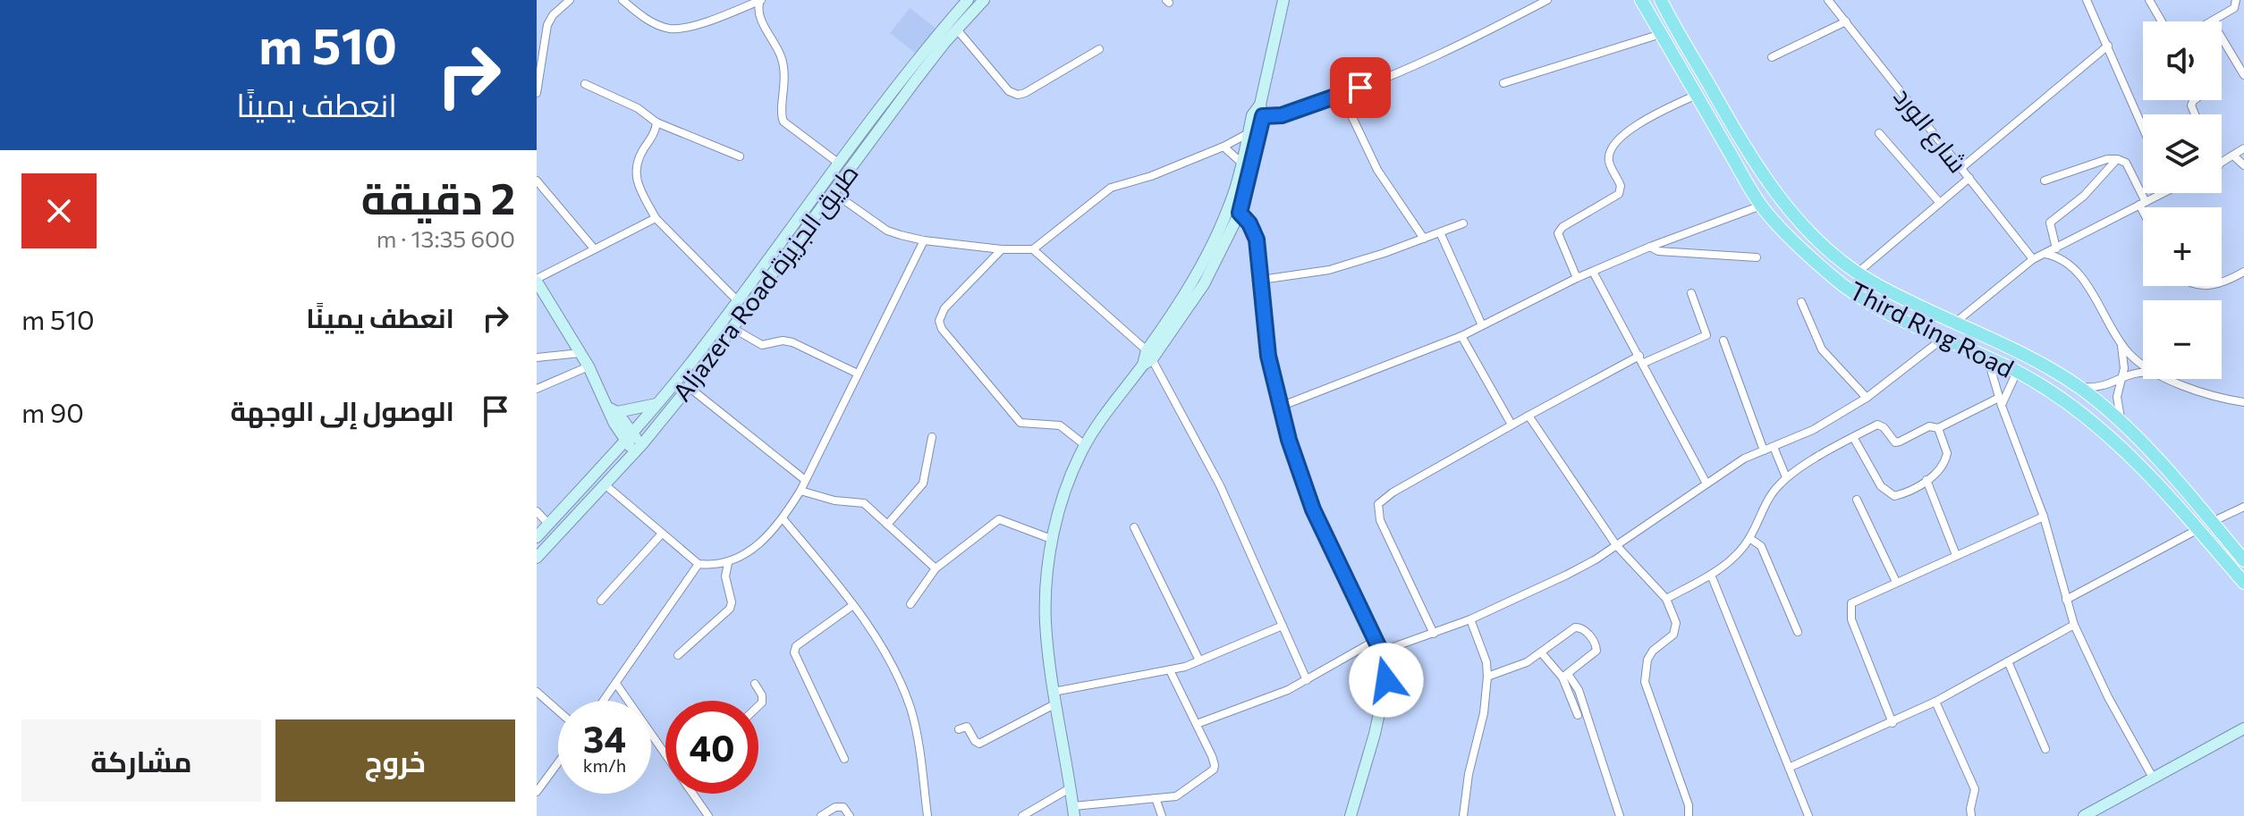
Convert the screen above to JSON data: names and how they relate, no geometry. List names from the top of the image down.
{
  "streets": {
    "main road": ["Third Ring Road"],
    "street": ["شارع الورد", "Aljazera Road طريق الجزيزة"]
  },
  "page": {
    "turn": ["510 m", "انعطف يمينًا"],
    "map_buttons": ["+", "−"],
    "heading": ["2 دقيقة", "600 m · 13:35"],
    "list": [
      {
        "name": "انعطف يمينًا",
        "value": "510 m"
      },
      {
        "name": "الوصول إلى الوجهة",
        "value": "90 m"
      }
    ],
    "speed": "34 km/h",
    "limit": "40",
    "buttons": ["خروج", "مشاركة"]
  }
}
